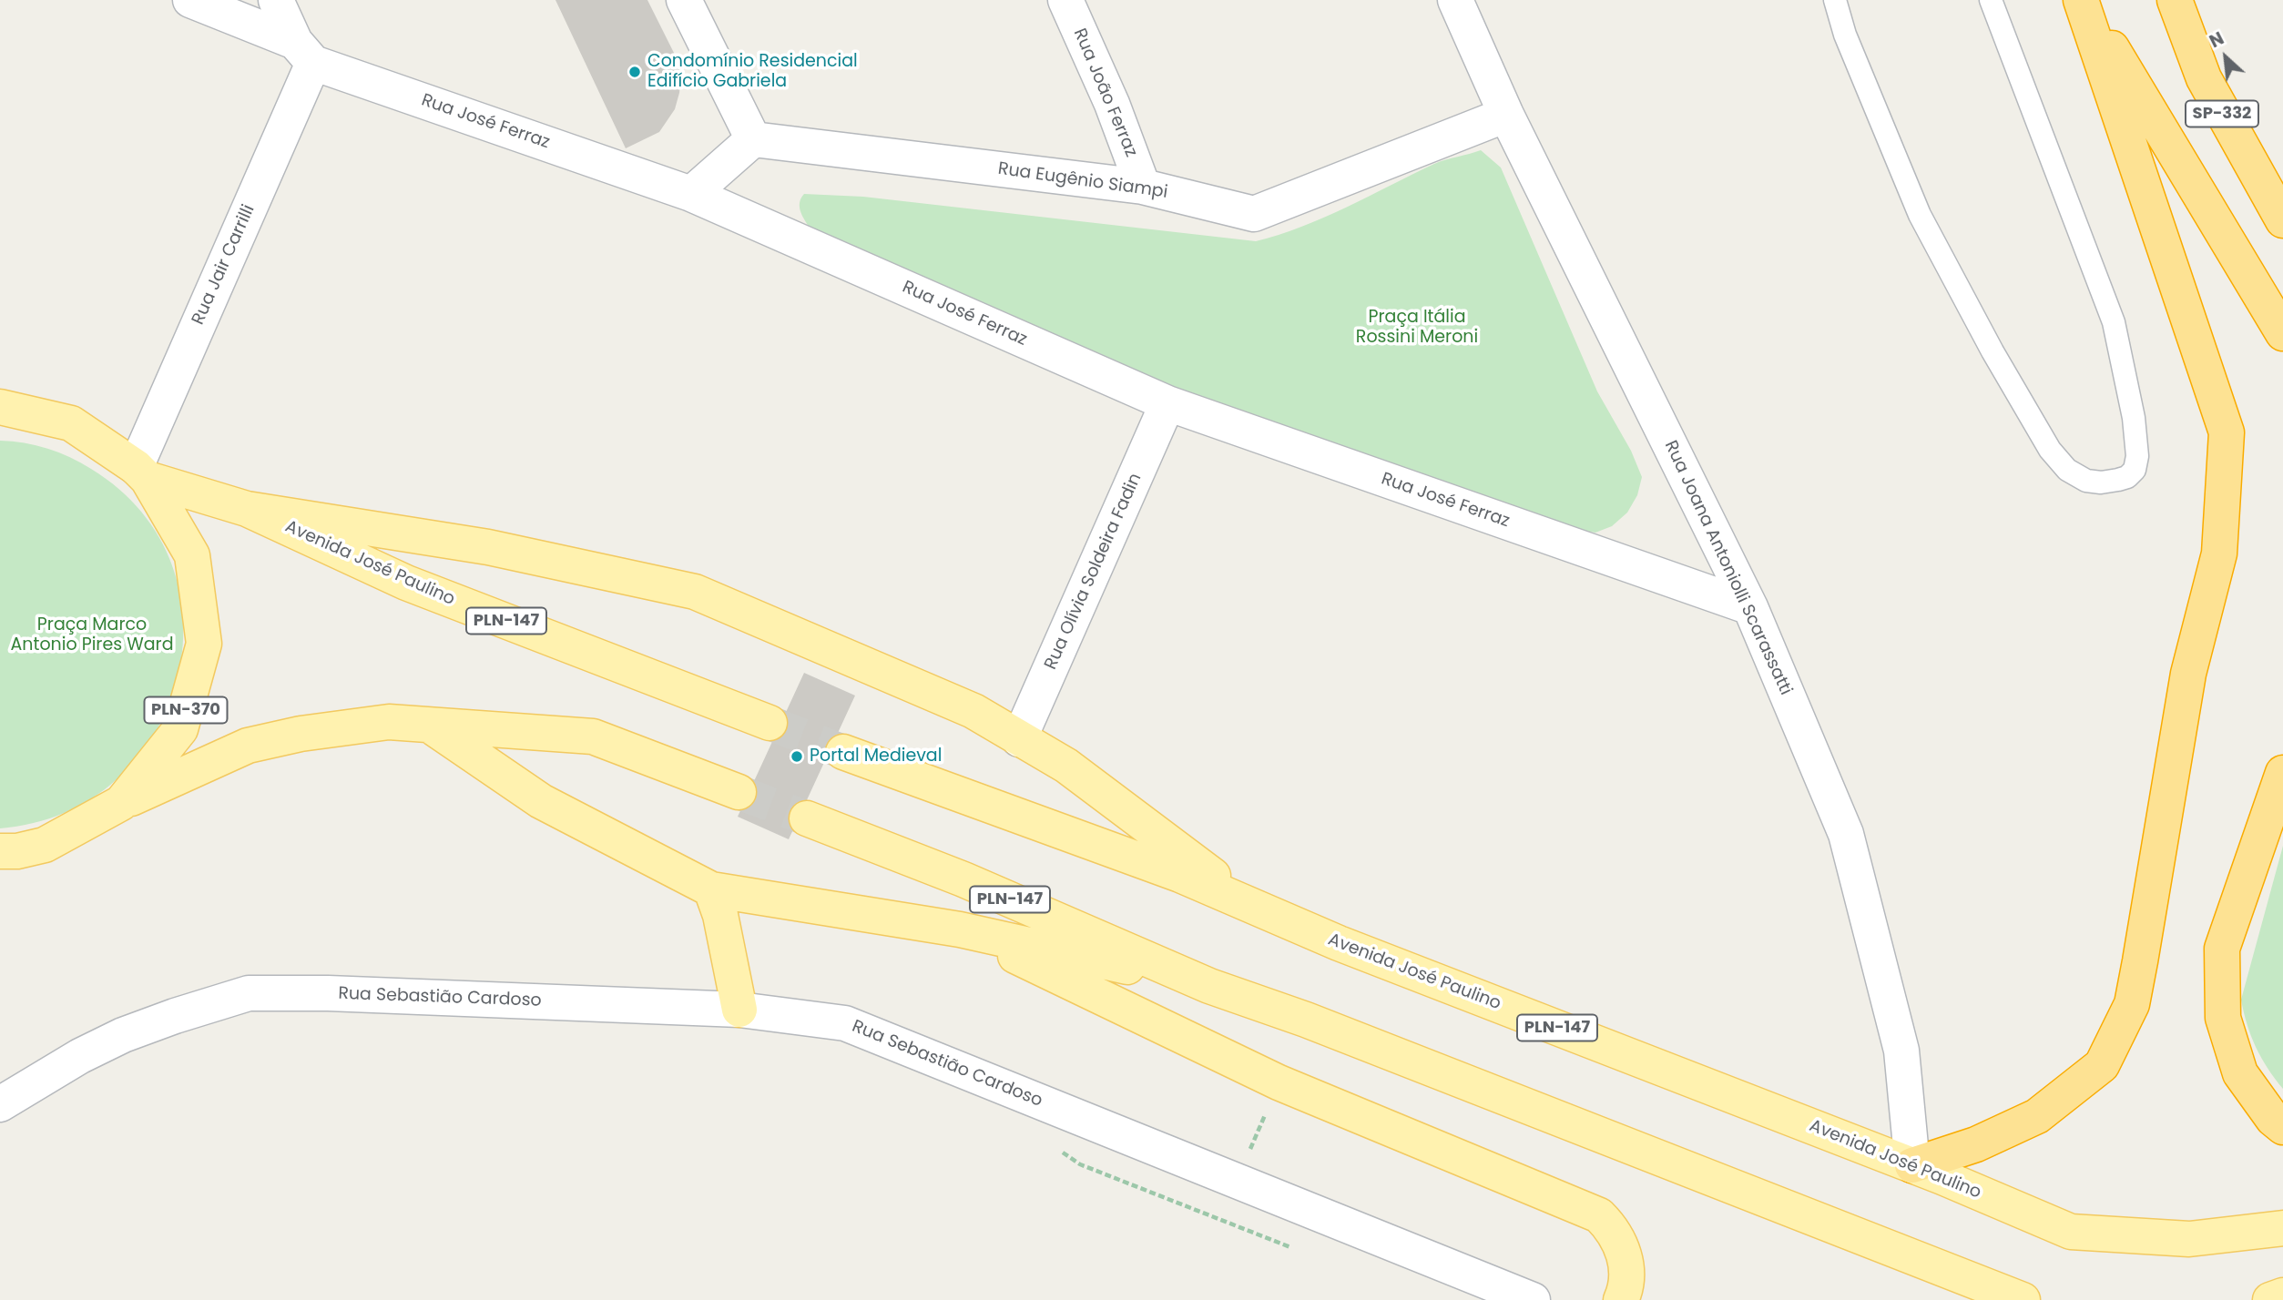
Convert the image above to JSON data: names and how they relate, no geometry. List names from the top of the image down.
{
  "streets": {
    "highway": ["SP-332"],
    "main road": ["Avenida José Paulino", "PLN-147", "PLN-370"],
    "street": [
      "Rua João Ferraz",
      "Rua José Ferraz",
      "Rua Eugênio Siampi",
      "Rua Jair Carrilli",
      "Rua Joana Antoniolli Scarassatti",
      "Rua Olívia Soldeira Fadin",
      "Rua Sebastião Cardoso"
    ]
  },
  "crossings": [
    ["Rua João Ferraz", "Rua Eugênio Siampi"],
    ["Rua José Ferraz", "Rua Jair Carrilli"],
    ["Rua José Ferraz", "Rua Joana Antoniolli Scarassatti"],
    ["Rua José Ferraz", "Rua Olívia Soldeira Fadin"],
    ["Rua Eugênio Siampi", "Rua Joana Antoniolli Scarassatti"],
    ["Rua Jair Carrilli", "Avenida José Paulino"],
    ["Rua Jair Carrilli", "PLN-370"],
    ["Avenida José Paulino", "Rua Joana Antoniolli Scarassatti"],
    ["Avenida José Paulino", "PLN-370"]
  ],
  "parks": ["Praça Itália Rossini Meroni", "Praça Marco Antonio Pires Ward"],
  "places": ["Condomínio Residencial Edifício Gabriela", "Portal Medieval"],
  "north": "top left"
}
